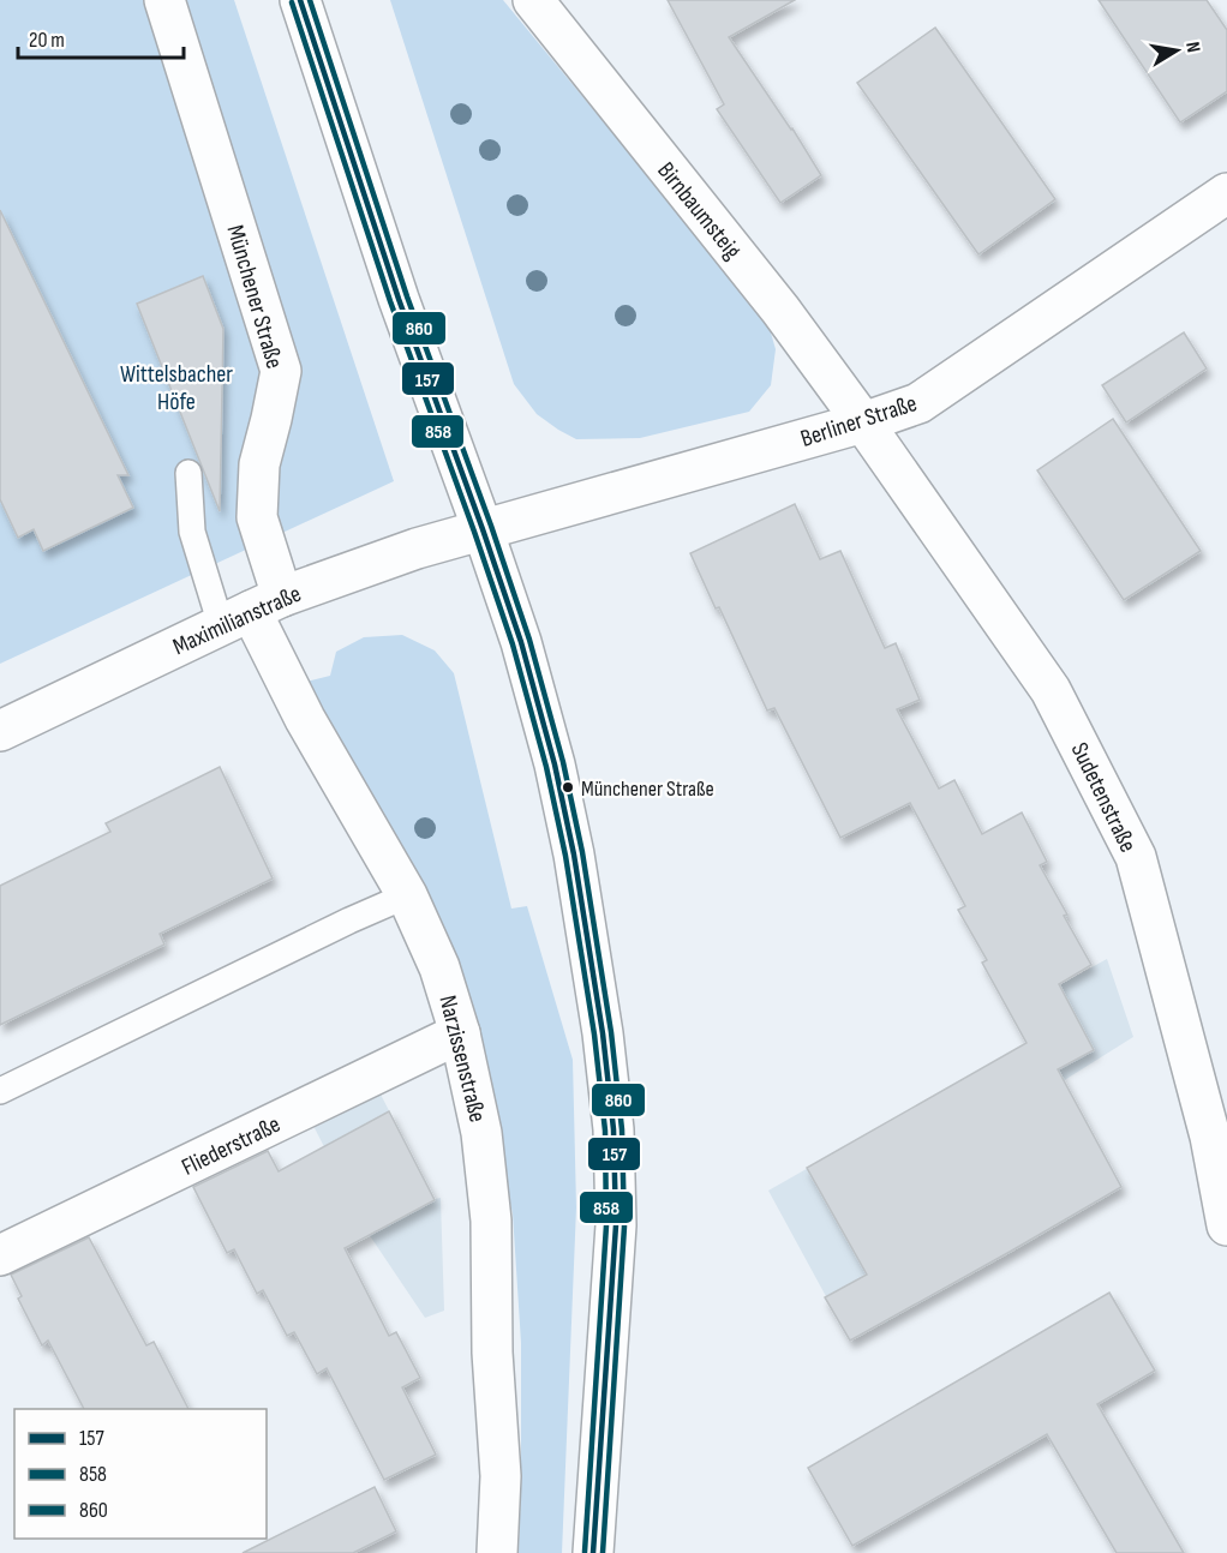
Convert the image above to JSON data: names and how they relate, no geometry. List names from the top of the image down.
{
  "streets": {
    "street": [
      "Birnbaumsteig",
      "Münchener Straße",
      "Berliner Straße",
      "Maximilianstraße",
      "Sudetenstraße",
      "Narzissenstraße",
      "Fliederstraße"
    ]
  },
  "crossings": [
    ["Birnbaumsteig", "Berliner Straße"],
    ["Birnbaumsteig", "Sudetenstraße"],
    ["Münchener Straße", "Maximilianstraße"],
    ["Münchener Straße", "Narzissenstraße"],
    ["Berliner Straße", "Maximilianstraße"],
    ["Berliner Straße", "Sudetenstraße"],
    ["Maximilianstraße", "Narzissenstraße"],
    ["Narzissenstraße", "Fliederstraße"]
  ],
  "parks": ["Wittelsbacher Höfe"],
  "places": ["Münchener Straße"],
  "lines": ["transit line 157", "transit line 860", "transit line 858"],
  "legend": ["157", "858", "860"],
  "scale_bar": "20 m",
  "north": "right"
}
